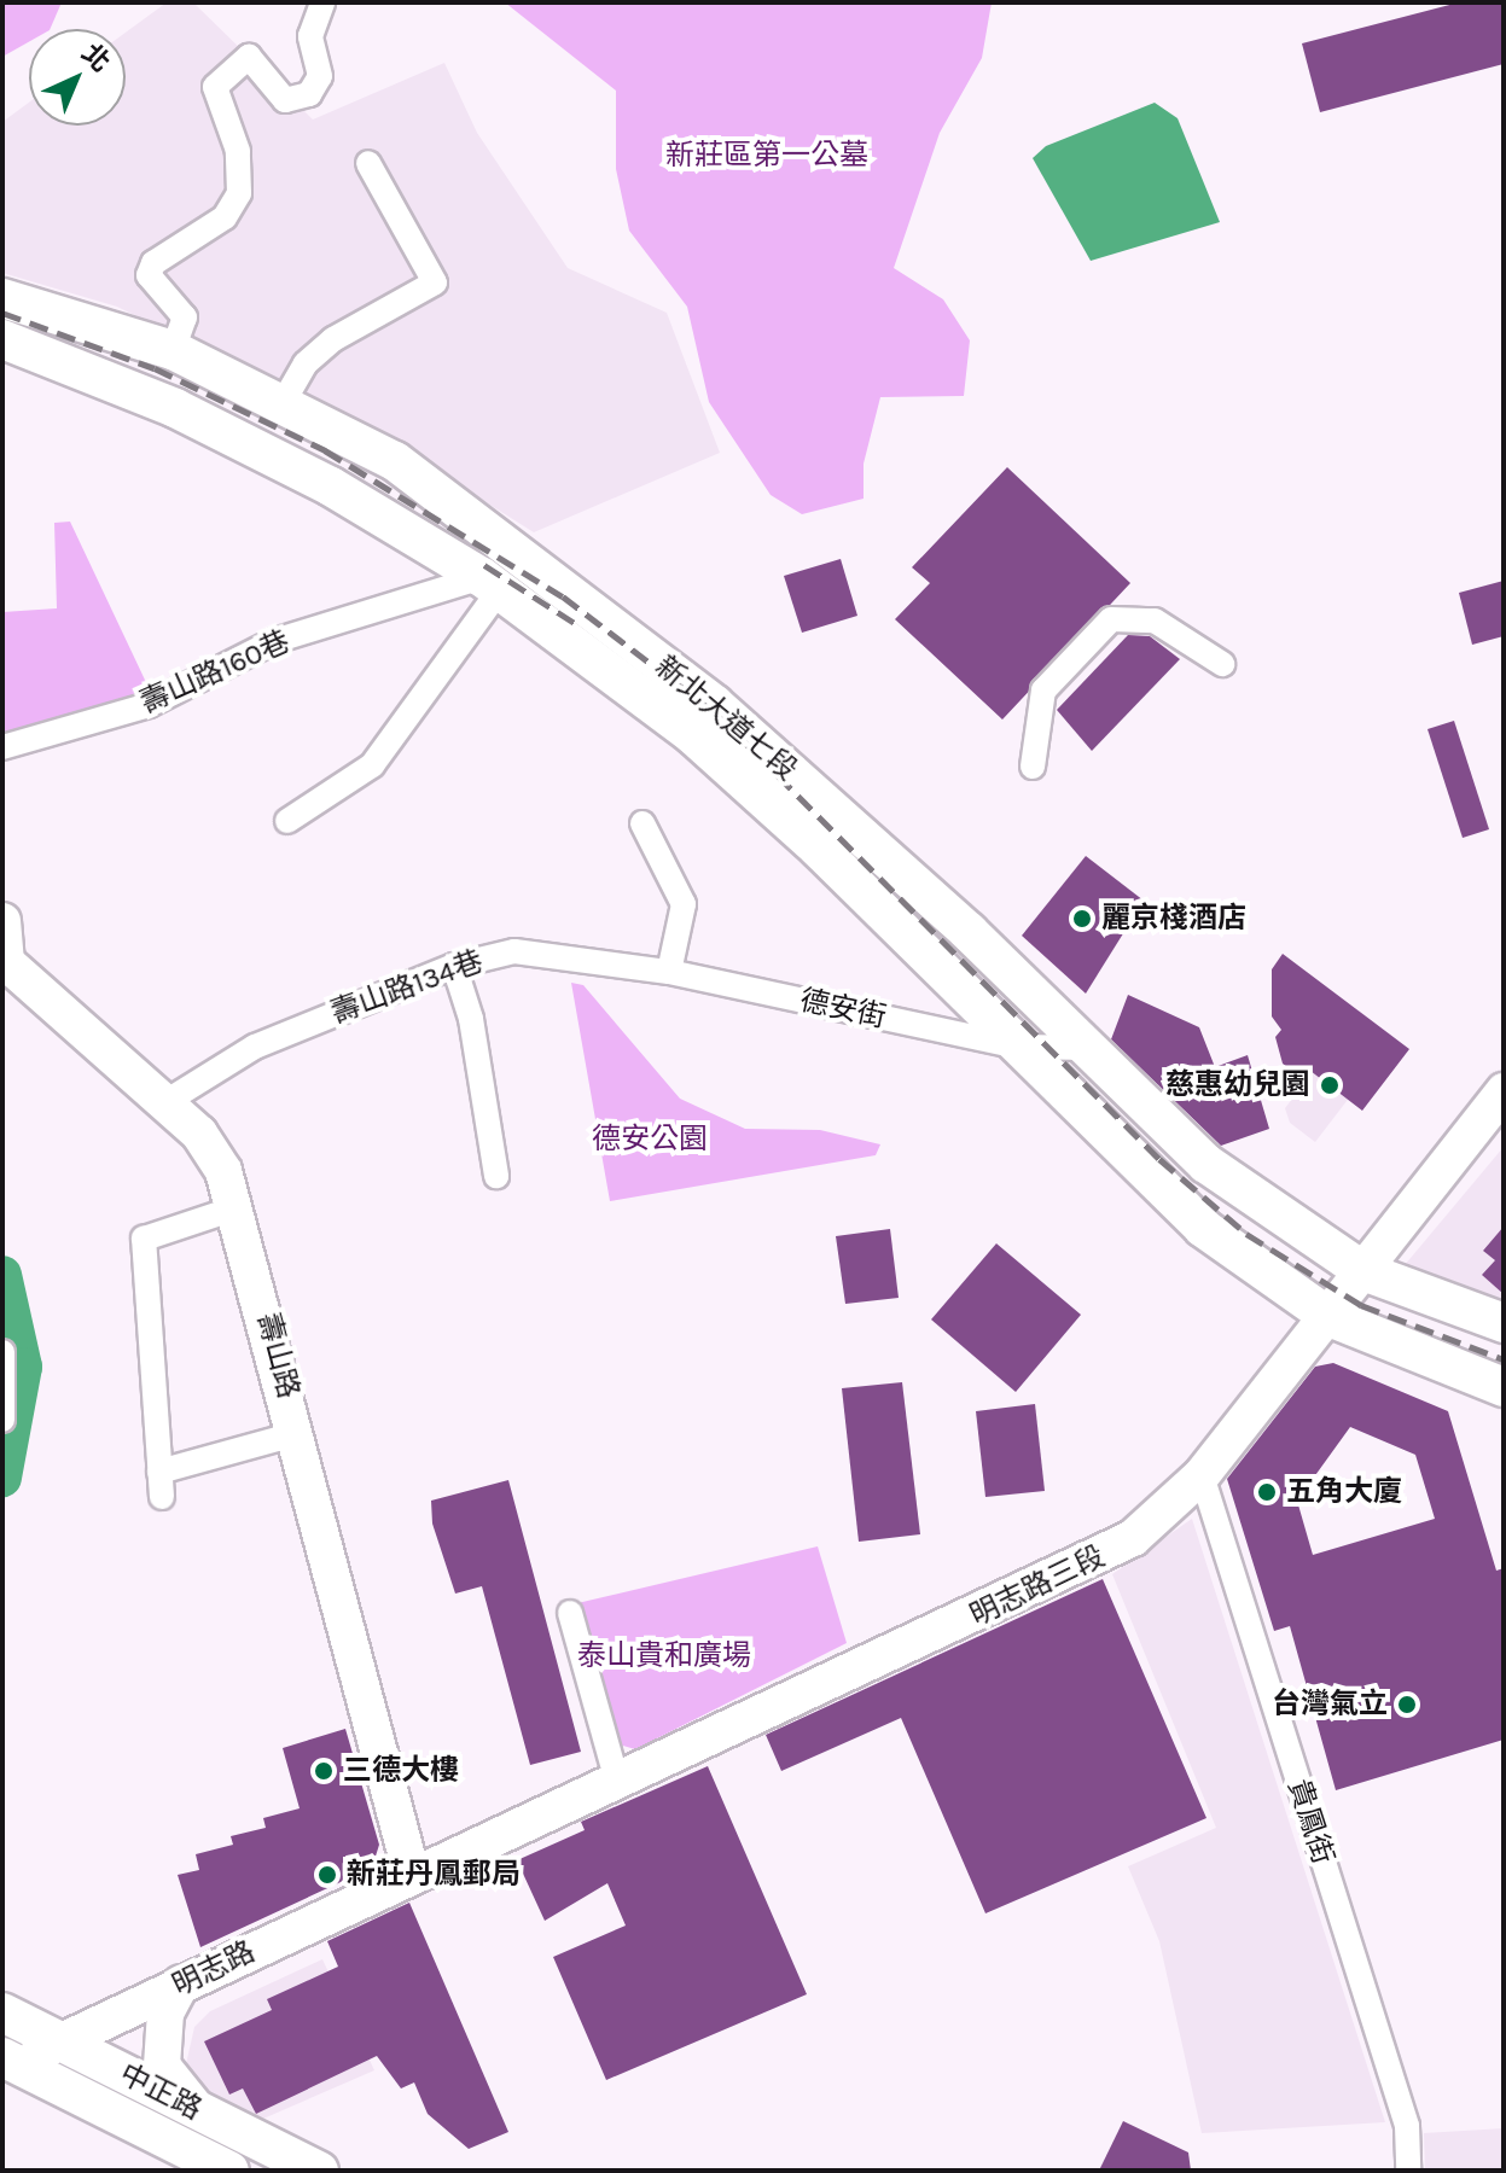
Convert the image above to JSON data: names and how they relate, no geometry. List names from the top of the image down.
{
  "streets": {
    "main road": [
      "新北大道七段",
      "壽山路",
      "明志路三段",
      "明志路",
      "中正路"
    ],
    "street": [
      "壽山路160巷",
      "壽山路134巷",
      "德安街",
      "貴鳳街"
    ]
  },
  "crossings": [
    ["壽山路160巷", "新北大道七段"],
    ["新北大道七段", "德安街"],
    ["新北大道七段", "明志路三段"],
    ["壽山路134巷", "德安街"],
    ["壽山路134巷", "壽山路"],
    ["壽山路", "明志路三段"],
    ["壽山路", "明志路"],
    ["明志路三段", "貴鳳街"],
    ["明志路三段", "明志路"],
    ["明志路", "中正路"]
  ],
  "parks": ["新莊區第一公墓", "德安公園", "泰山貴和廣場"],
  "places": [
    "麗京棧酒店",
    "慈惠幼兒園",
    "五角大廈",
    "台灣氣立",
    "三德大樓",
    "新莊丹鳳郵局"
  ],
  "north": "top right"
}
